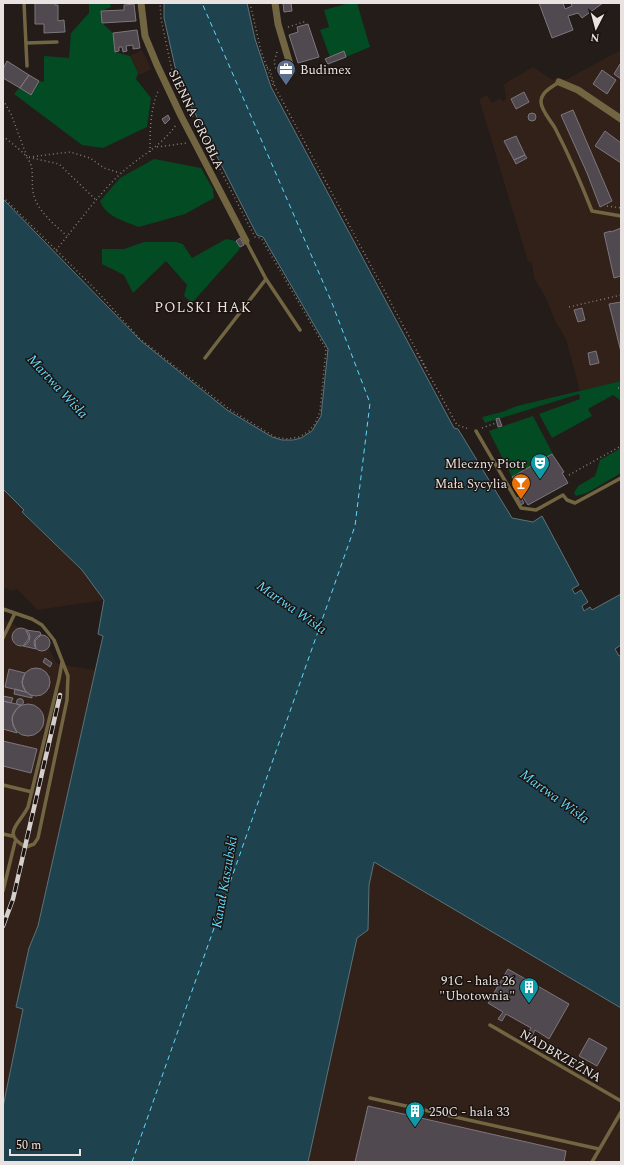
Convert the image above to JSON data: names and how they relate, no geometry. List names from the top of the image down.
{
  "streets": {
    "street": ["SIENNA GROBLA"],
    "lane": ["NADBRZEŻNA"]
  },
  "districts": ["POLSKI HAK"],
  "water": ["Martwa Wisła", "Kanał Kaszubski"],
  "places": {
    "office": ["Budimex"],
    "theatre": ["Mleczny Piotr"],
    "bar": ["Mała Sycylia"],
    "building": ["91C - hala 26 \"Ubotownia\"", "250C - hala 33"]
  },
  "scale_bar": "50 m",
  "north": "bottom"
}
